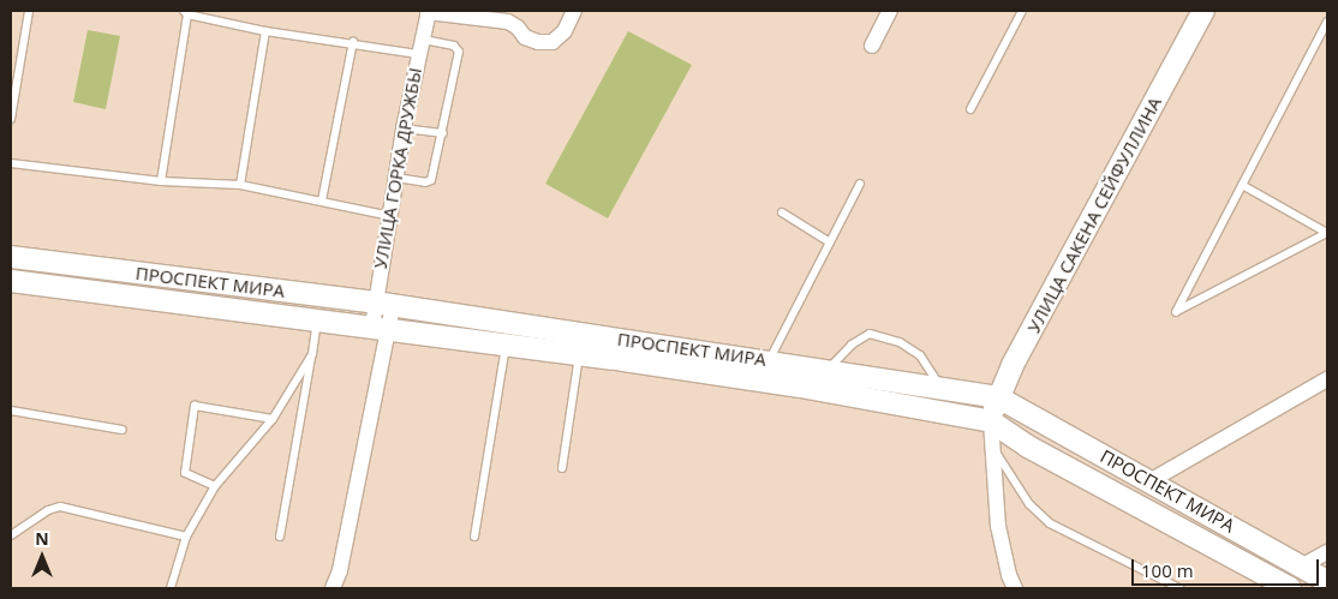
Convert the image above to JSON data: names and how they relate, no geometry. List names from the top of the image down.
{
  "streets": {
    "main road": ["УЛИЦА САКЕНА СЕЙФУЛЛИНА", "ПРОСПЕКТ МИРА"],
    "street": ["УЛИЦА ГОРКА ДРУЖБЫ"]
  },
  "crossings": [
    ["УЛИЦА ГОРКА ДРУЖБЫ", "ПРОСПЕКТ МИРА"],
    ["УЛИЦА САКЕНА СЕЙФУЛЛИНА", "ПРОСПЕКТ МИРА"]
  ],
  "scale_bar": "100 m",
  "north": "top"
}
